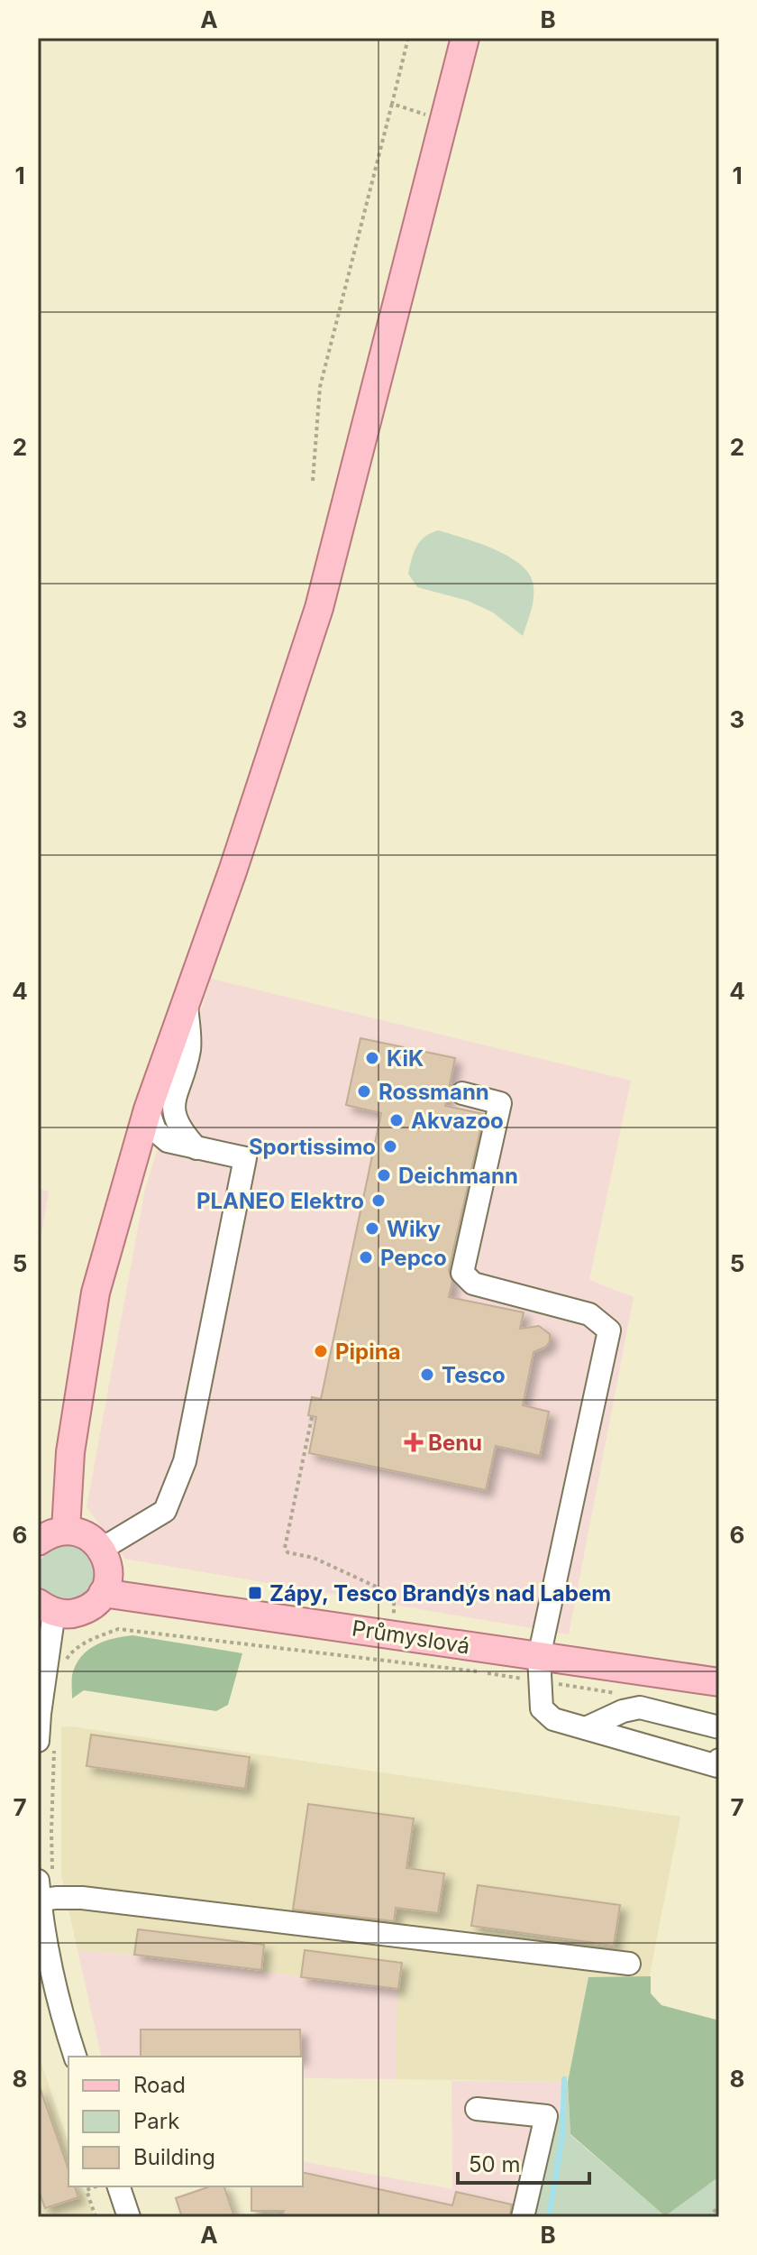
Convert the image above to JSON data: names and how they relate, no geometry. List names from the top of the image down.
{
  "streets": {
    "main road": ["Průmyslová"]
  },
  "places": {
    "other": [
      "KiK",
      "Rossmann",
      "Akvazoo",
      "Sportissimo",
      "Deichmann",
      "PLANEO Elektro",
      "Wiky",
      "Pepco",
      "Pipina",
      "Tesco"
    ],
    "health": ["Benu"],
    "transit": ["Zápy, Tesco Brandýs nad Labem"]
  },
  "legend": ["Road", "Park", "Building"],
  "scale_bar": "50 m",
  "grid": {
    "columns": ["A", "B"],
    "rows": [
      "1",
      "2",
      "3",
      "4",
      "5",
      "6",
      "7",
      "8"
    ]
  }
}
